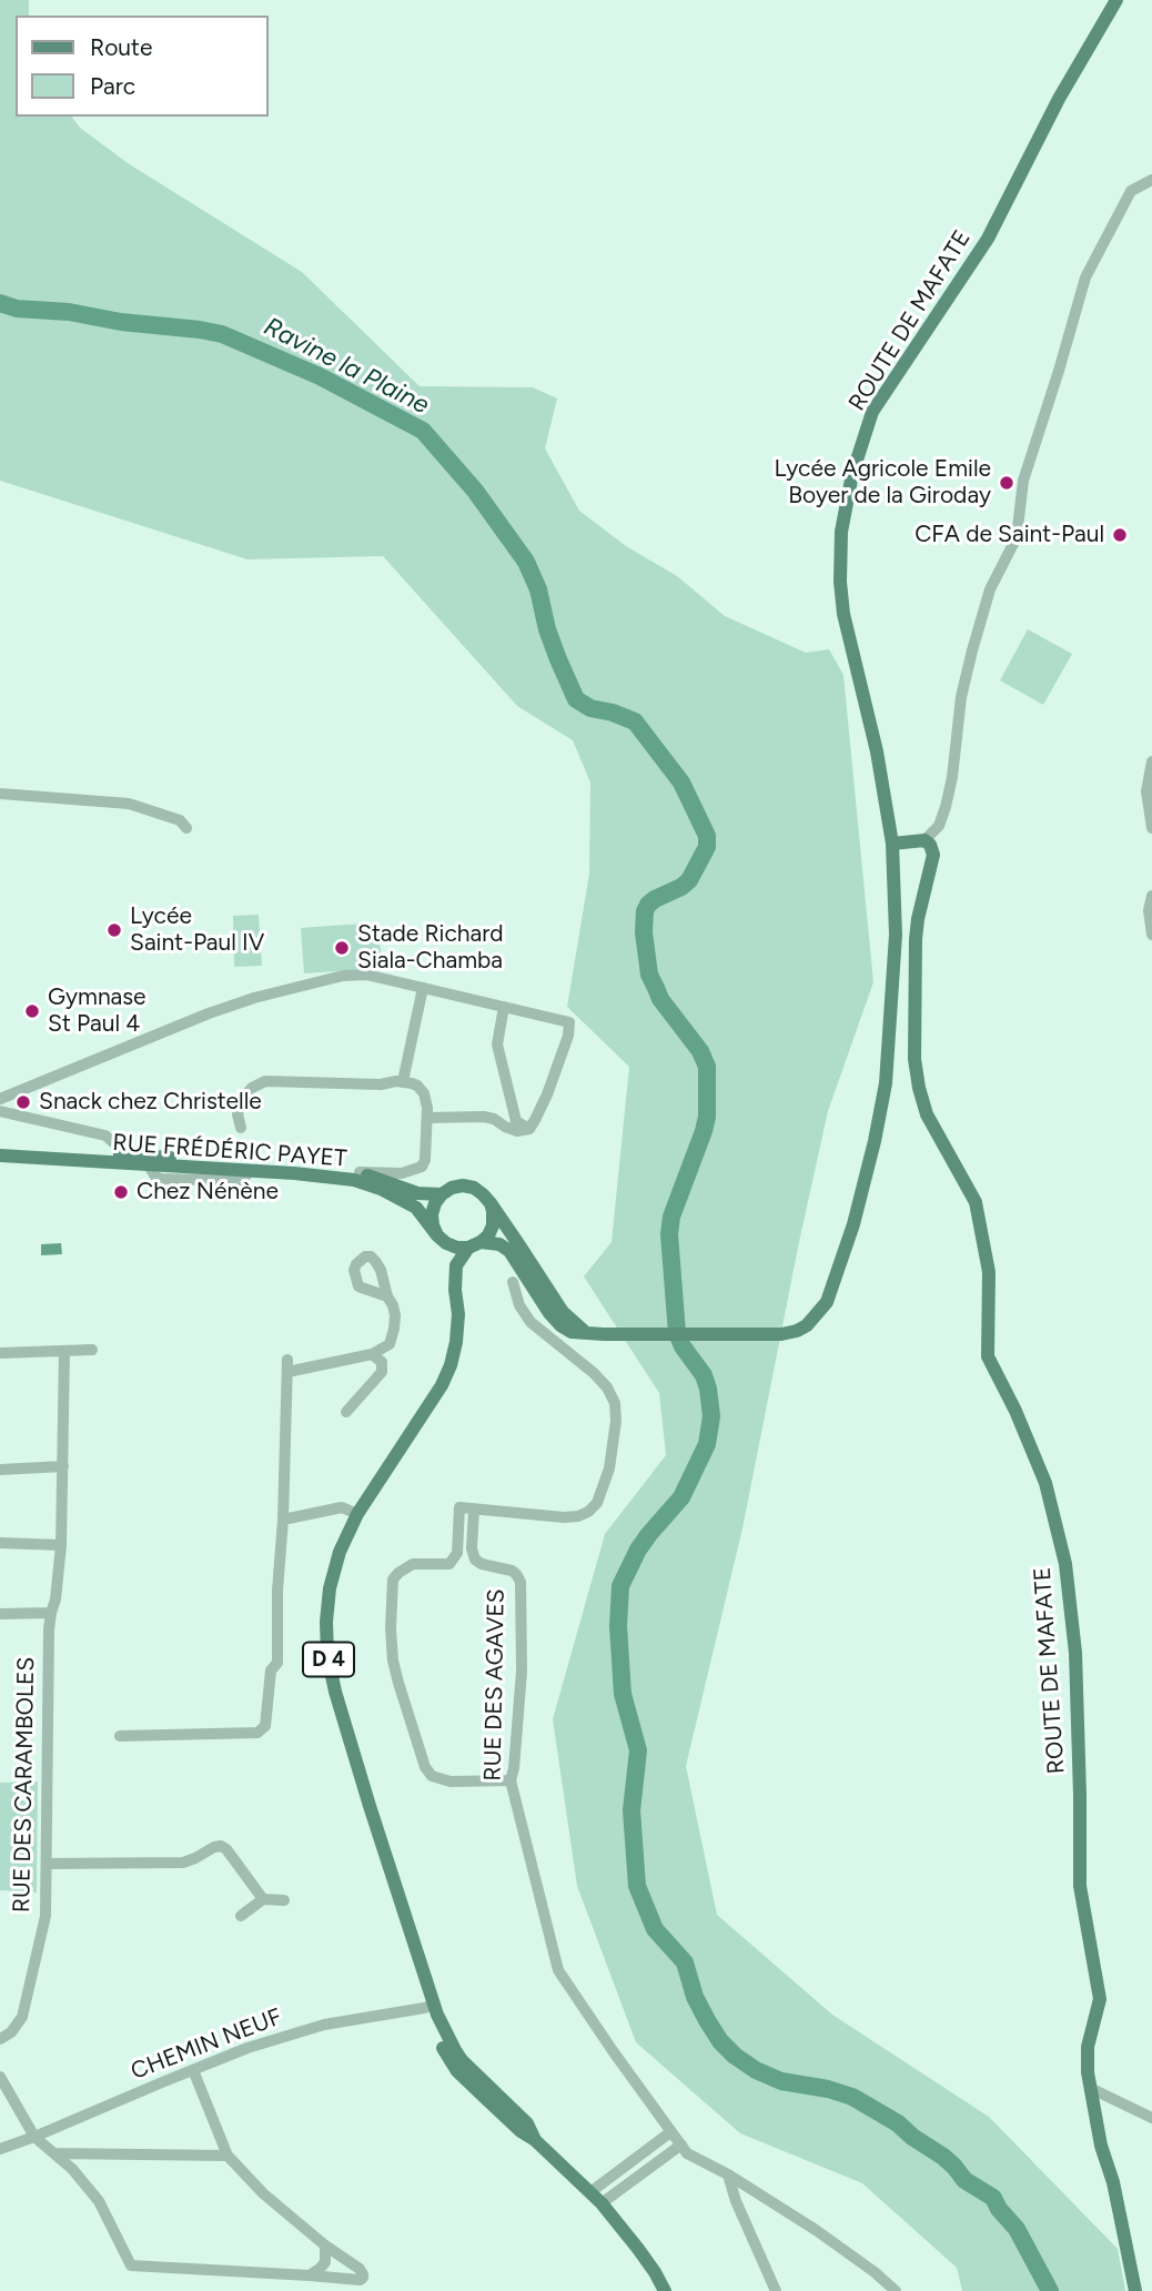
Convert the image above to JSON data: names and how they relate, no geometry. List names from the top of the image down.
{
  "streets": {
    "main road": ["ROUTE DE MAFATE", "RUE FRÉDÉRIC PAYET", "D 4"],
    "street": ["RUE DES AGAVES", "RUE DES CARAMBOLES", "CHEMIN NEUF"]
  },
  "crossings": [
    ["ROUTE DE MAFATE", "RUE FRÉDÉRIC PAYET"],
    ["ROUTE DE MAFATE", "D 4"],
    ["RUE FRÉDÉRIC PAYET", "D 4"],
    ["D 4", "CHEMIN NEUF"]
  ],
  "water": ["Ravine la Plaine"],
  "places": [
    "Lycée Agricole Emile Boyer de la Giroday",
    "CFA de Saint-Paul",
    "Lycée Saint-Paul IV",
    "Stade Richard Siala-Chamba",
    "Gymnase St Paul 4",
    "Snack chez Christelle",
    "Chez Nénène"
  ],
  "legend": ["Route", "Parc"]
}
